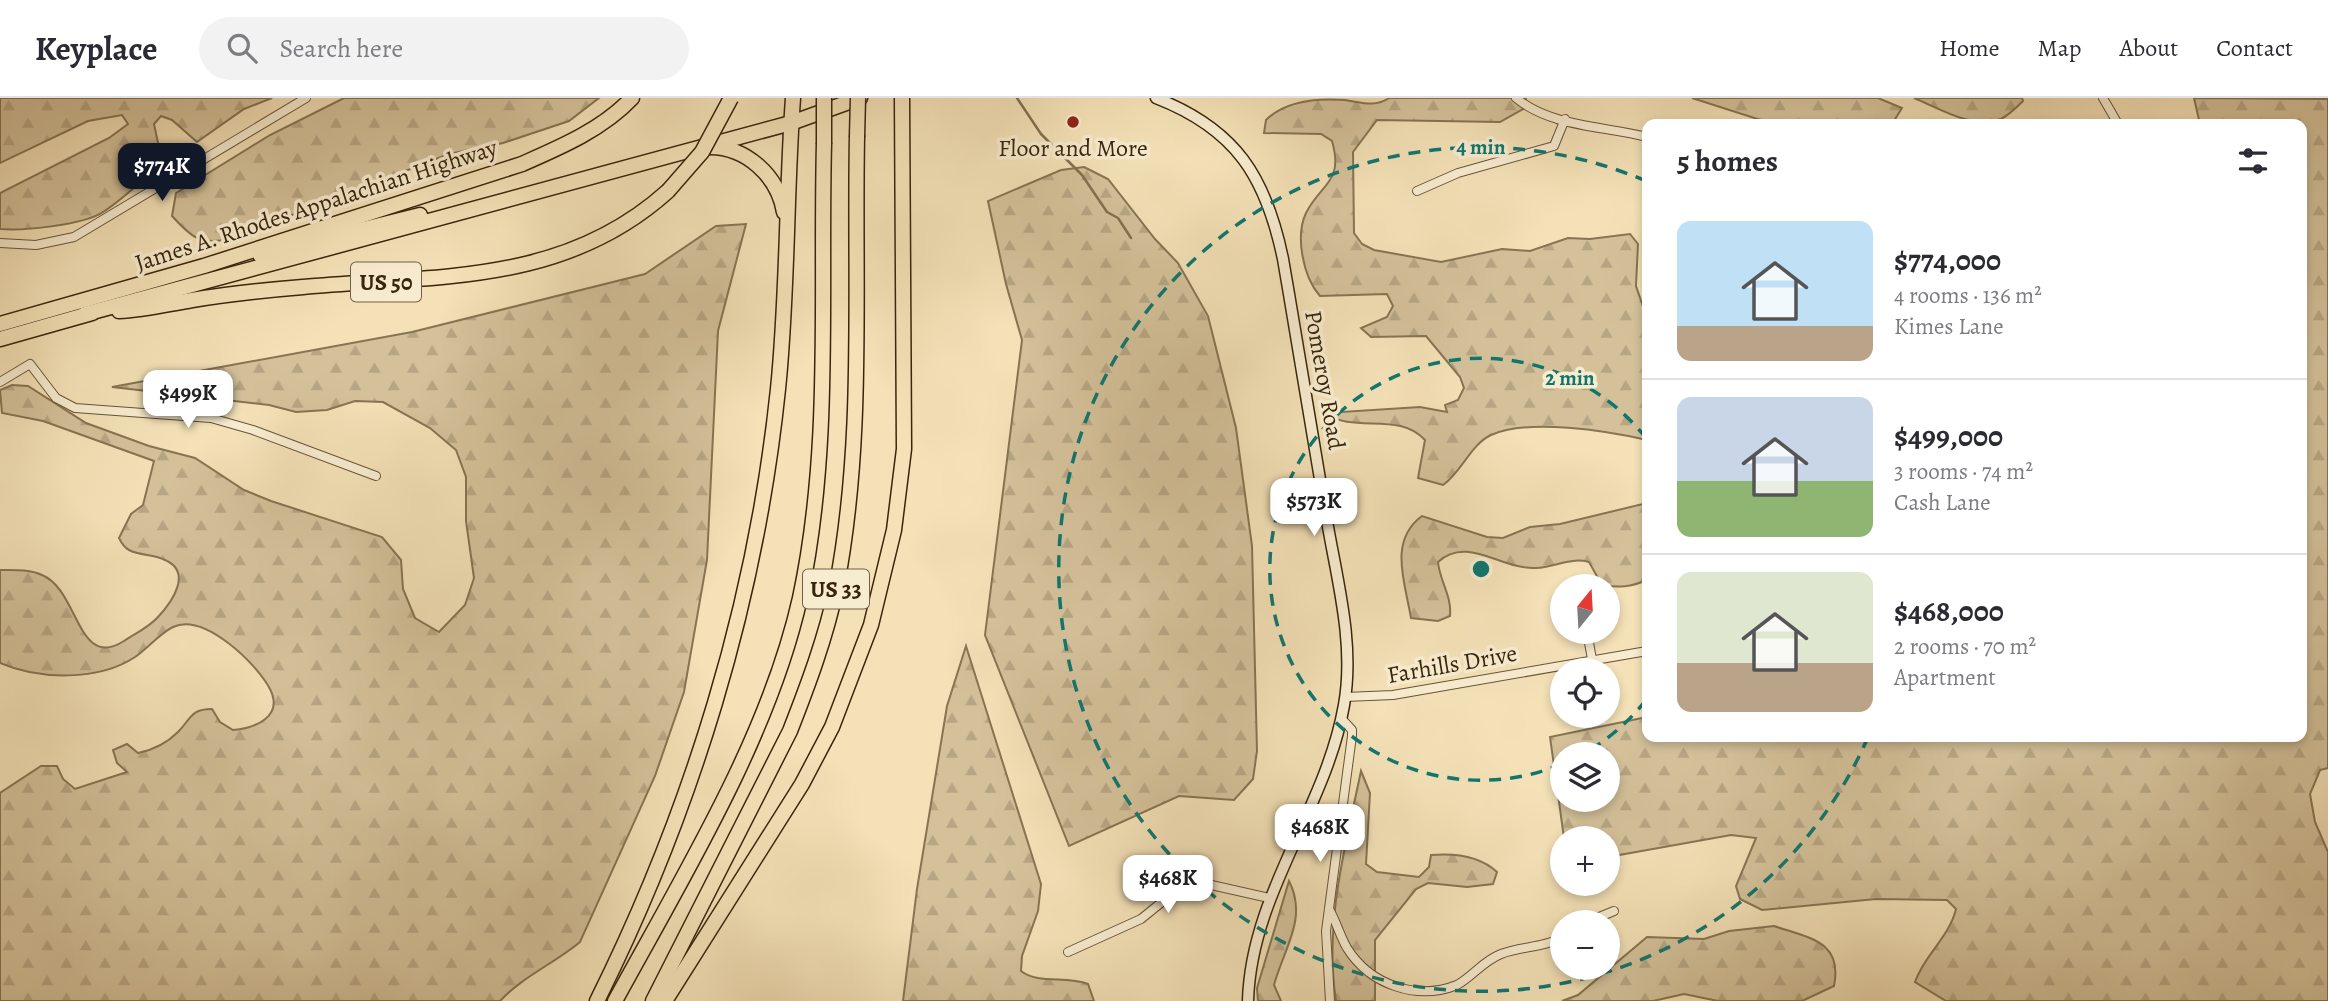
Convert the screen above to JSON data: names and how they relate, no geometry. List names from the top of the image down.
{
  "streets": {
    "highway": ["James A. Rhodes Appalachian Highway", "US 50", "US 33"],
    "street": ["Pomeroy Road", "Farhills Drive"]
  },
  "crossings": [
    ["Pomeroy Road", "Farhills Drive"]
  ],
  "places": ["Floor and More"],
  "north": "top",
  "page": {
    "header": "Keyplace",
    "search": "Search here",
    "nav": [
      "Home",
      "Map",
      "About",
      "Contact"
    ],
    "heading": "5 homes",
    "price": [
      "$774K",
      "$499K",
      "$573K",
      "$468K",
      "$468K"
    ],
    "list": [
      {
        "name": "$774,000",
        "note": "4 rooms · 136 m² · Kimes Lane"
      },
      {
        "name": "$499,000",
        "note": "3 rooms · 74 m² · Cash Lane"
      },
      {
        "name": "$468,000",
        "note": "2 rooms · 70 m² · Apartment"
      }
    ],
    "map_buttons": ["+", "−"]
  },
  "rings": ["4 min", "2 min"]
}
